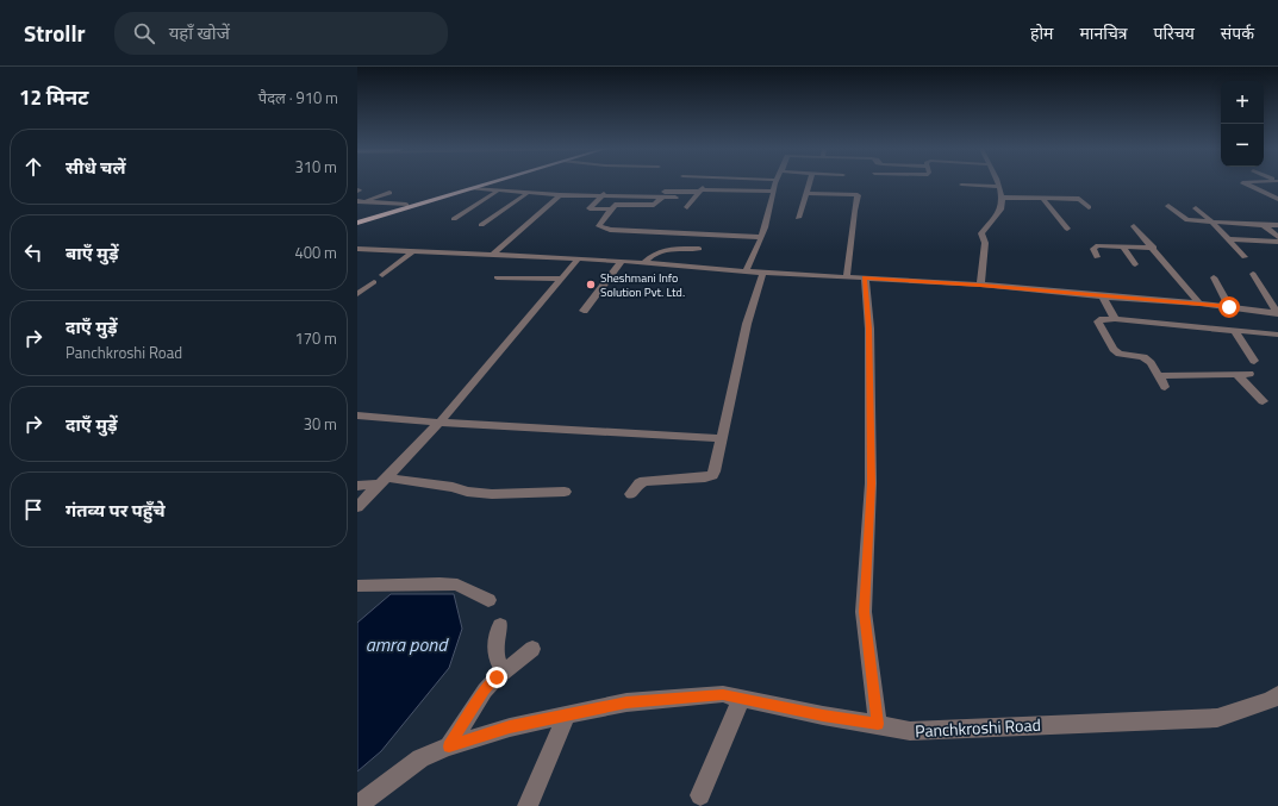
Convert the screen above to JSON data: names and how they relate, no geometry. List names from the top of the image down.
{
  "streets": {
    "street": ["Panchkroshi Road"]
  },
  "water": ["amra pond"],
  "places": ["Sheshmani Info Solution Pvt. Ltd."],
  "page": {
    "header": "Strollr",
    "search": "यहाँ खोजें",
    "nav": [
      "होम",
      "मानचित्र",
      "परिचय",
      "संपर्क"
    ],
    "heading": ["12 मिनट", "पैदल · 910 m"],
    "map_buttons": ["+", "−"],
    "list": [
      ["सीधे चलें", "310 m"],
      ["बाएँ मुड़ें", "400 m"],
      ["दाएँ मुड़ें", "Panchkroshi Road", "170 m"],
      ["दाएँ मुड़ें", "30 m"],
      "गंतव्य पर पहुँचे"
    ]
  }
}
